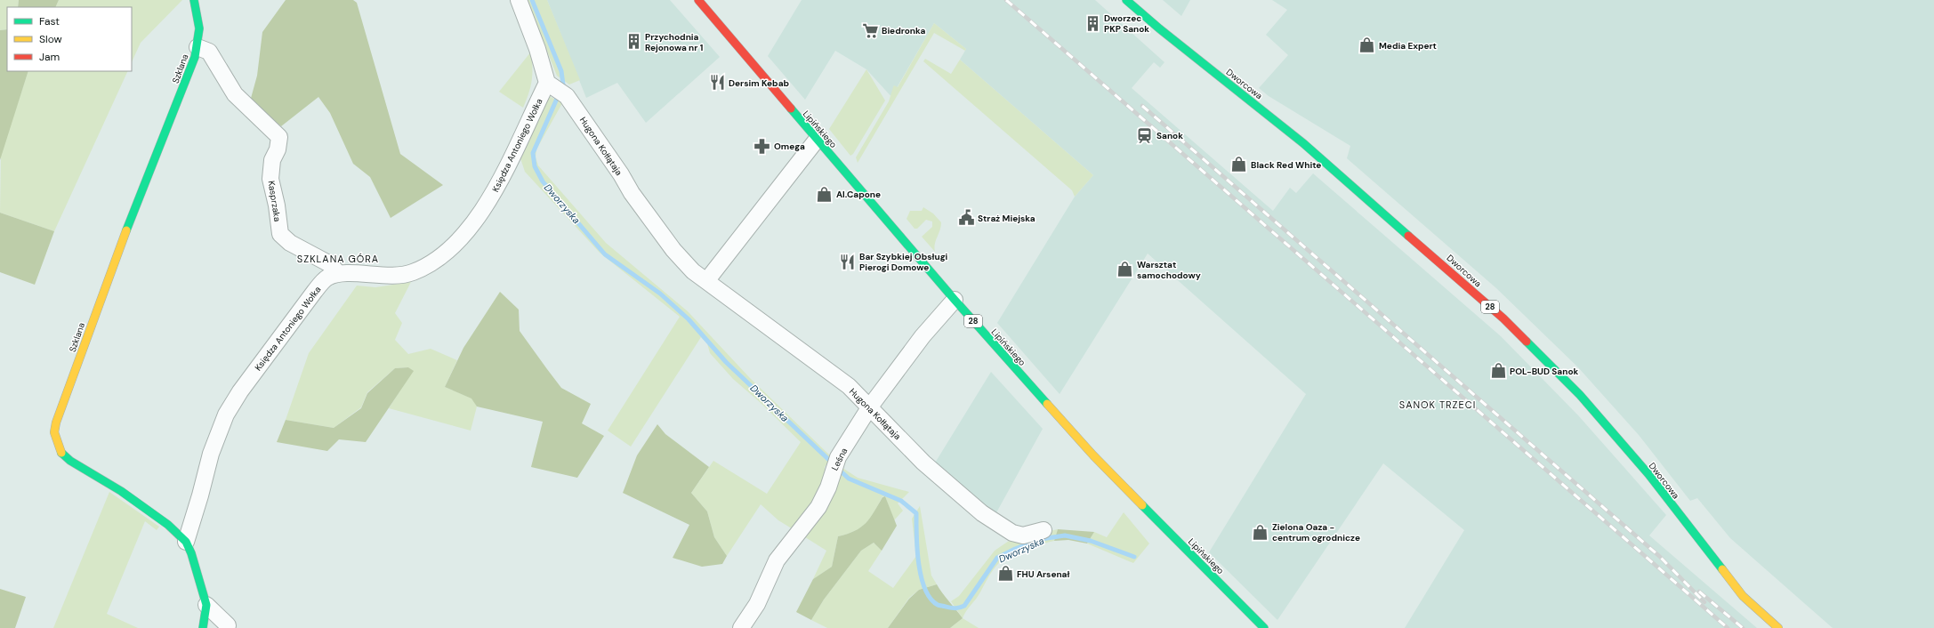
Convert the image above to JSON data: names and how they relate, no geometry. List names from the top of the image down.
{
  "streets": {
    "main road": [
      "Szklana",
      "Dworcowa",
      "Lipińskiego",
      "28"
    ],
    "street": [
      "Księdza Antoniego Wołka",
      "Hugona Kołłątaja",
      "Kasprzaka",
      "Leśna"
    ]
  },
  "crossings": [
    ["Szklana", "Księdza Antoniego Wołka"],
    ["Szklana", "Kasprzaka"],
    ["Lipińskiego", "Leśna"],
    ["Księdza Antoniego Wołka", "Hugona Kołłątaja"],
    ["Księdza Antoniego Wołka", "Kasprzaka"],
    ["Hugona Kołłątaja", "Leśna"]
  ],
  "districts": ["SZKLANA GÓRA", "SANOK TRZECI"],
  "water": ["Dworzyska"],
  "places": {
    "building": ["Dworzec PKP Sanok", "Przychodnia Rejonowa nr 1"],
    "supermarket": ["Biedronka"],
    "shop": [
      "Media Expert",
      "Black Red White",
      "Al.Capone",
      "Warsztat samochodowy",
      "POL-BUD Sanok",
      "Zielona Oaza - centrum ogrodnicze",
      "FHU Arsenał"
    ],
    "restaurant": ["Dersim Kebab", "Bar Szybkiej Obsługi Pierogi Domowe"],
    "station": ["Sanok"],
    "pharmacy": ["Omega"],
    "public building": ["Straż Miejska"]
  },
  "legend": ["Fast", "Slow", "Jam"]
}
